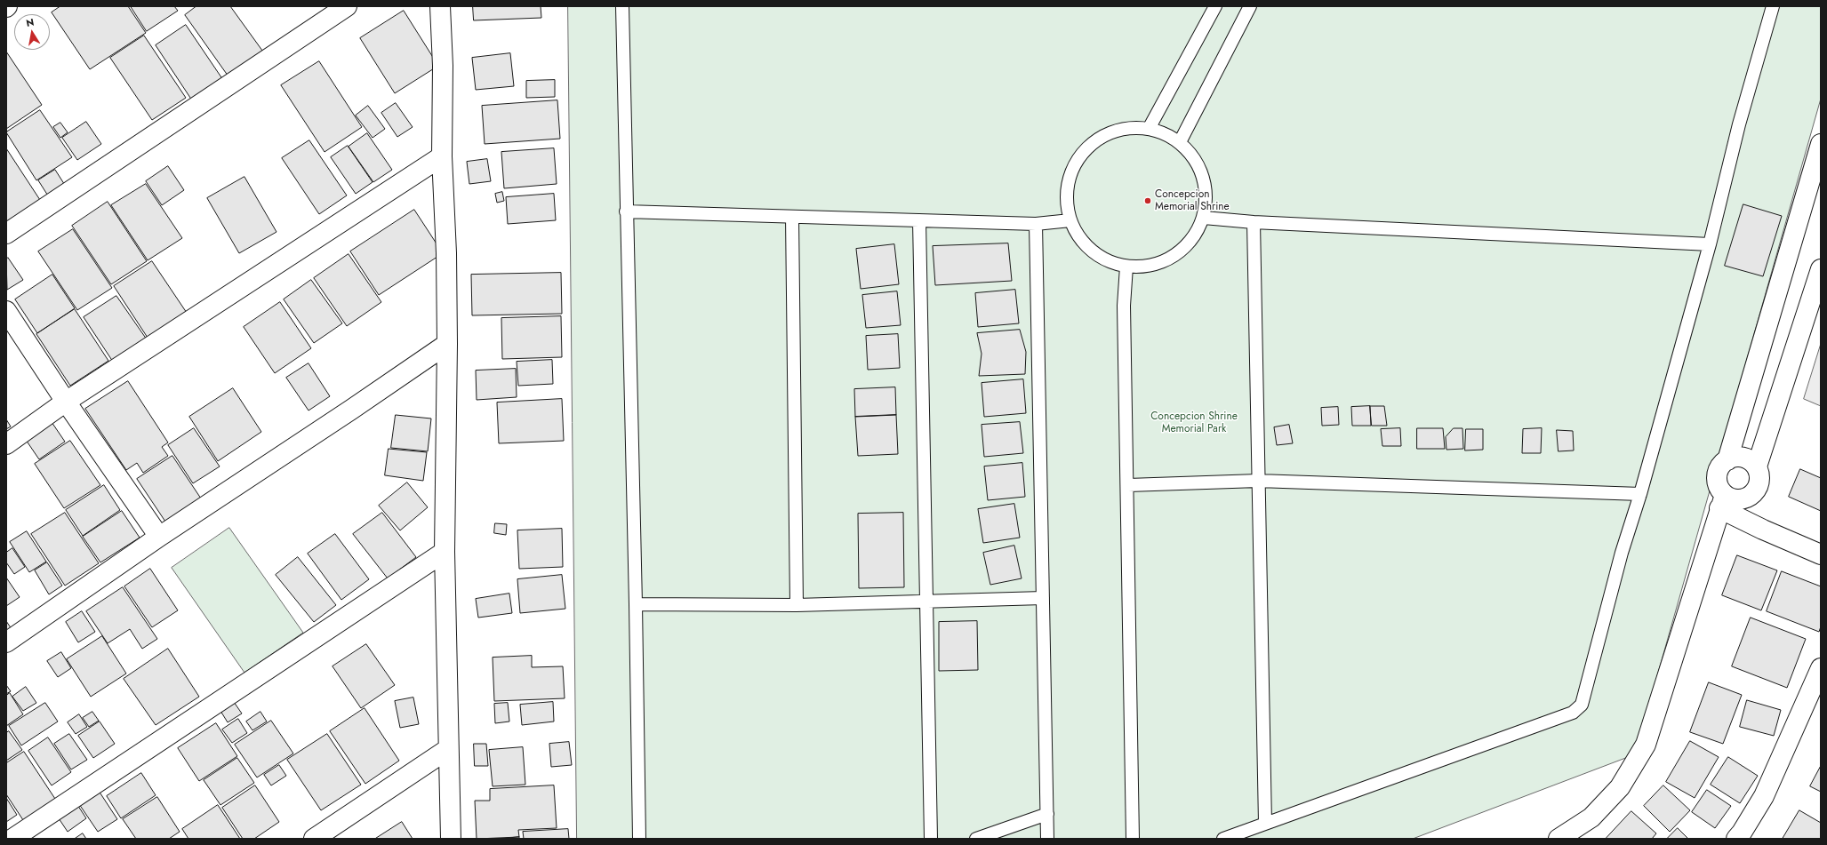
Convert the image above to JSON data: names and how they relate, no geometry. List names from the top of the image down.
{
  "parks": ["Concepcion Shrine Memorial Park"],
  "places": ["Concepcion Memorial Shrine"],
  "north": "top"
}
